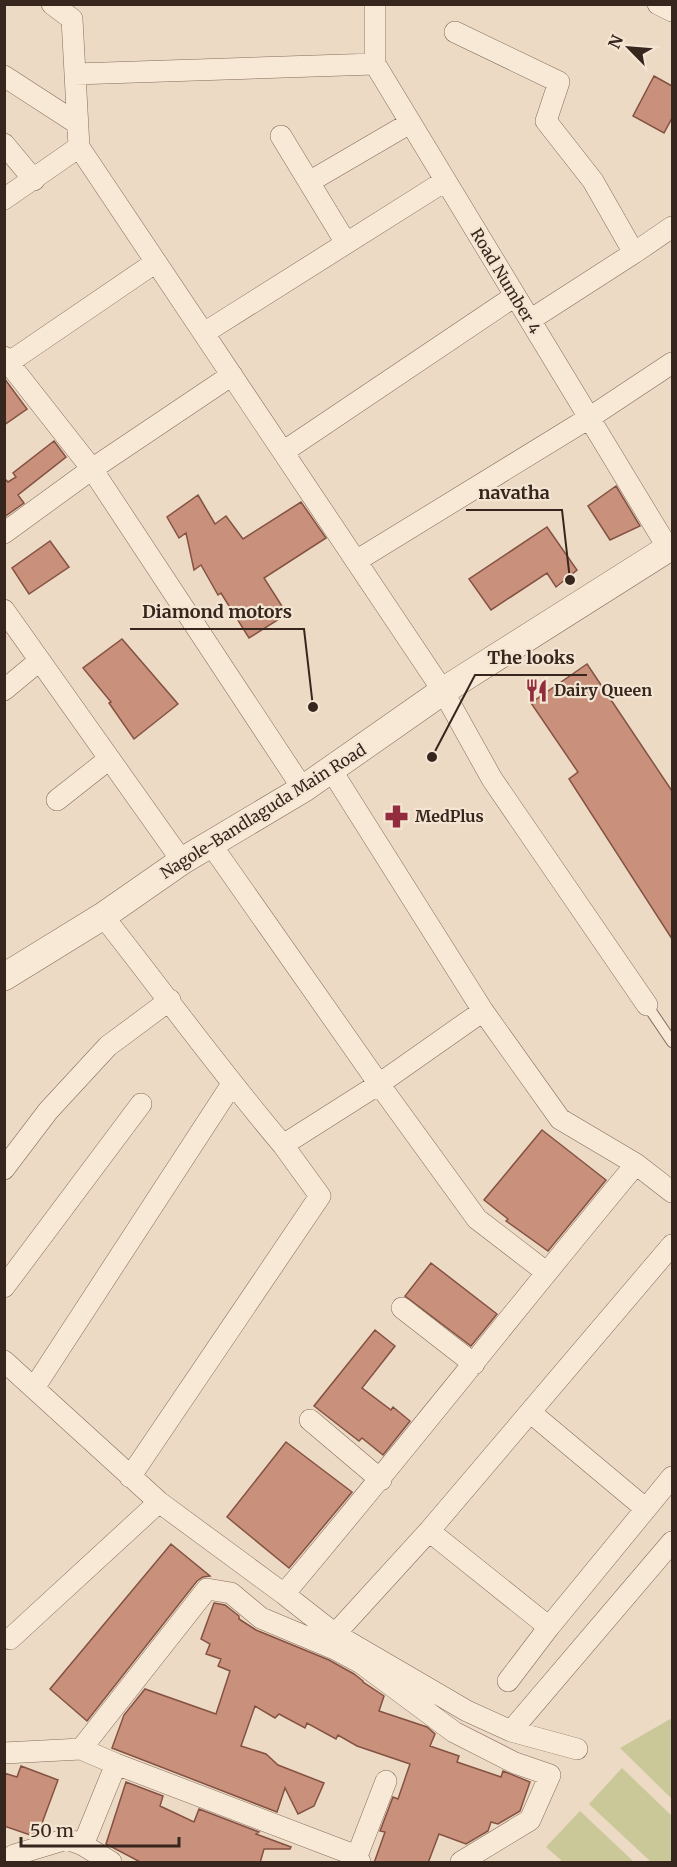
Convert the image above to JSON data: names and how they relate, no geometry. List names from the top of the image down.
{
  "streets": {
    "street": ["Road Number 4", "Nagole-Bandlaguda Main Road"]
  },
  "crossings": [
    ["Road Number 4", "Nagole-Bandlaguda Main Road"]
  ],
  "places": {
    "other": ["navatha", "Diamond motors", "The looks"],
    "restaurant": ["Dairy Queen"],
    "pharmacy": ["MedPlus"]
  },
  "scale_bar": "50 m",
  "north": "top left"
}
